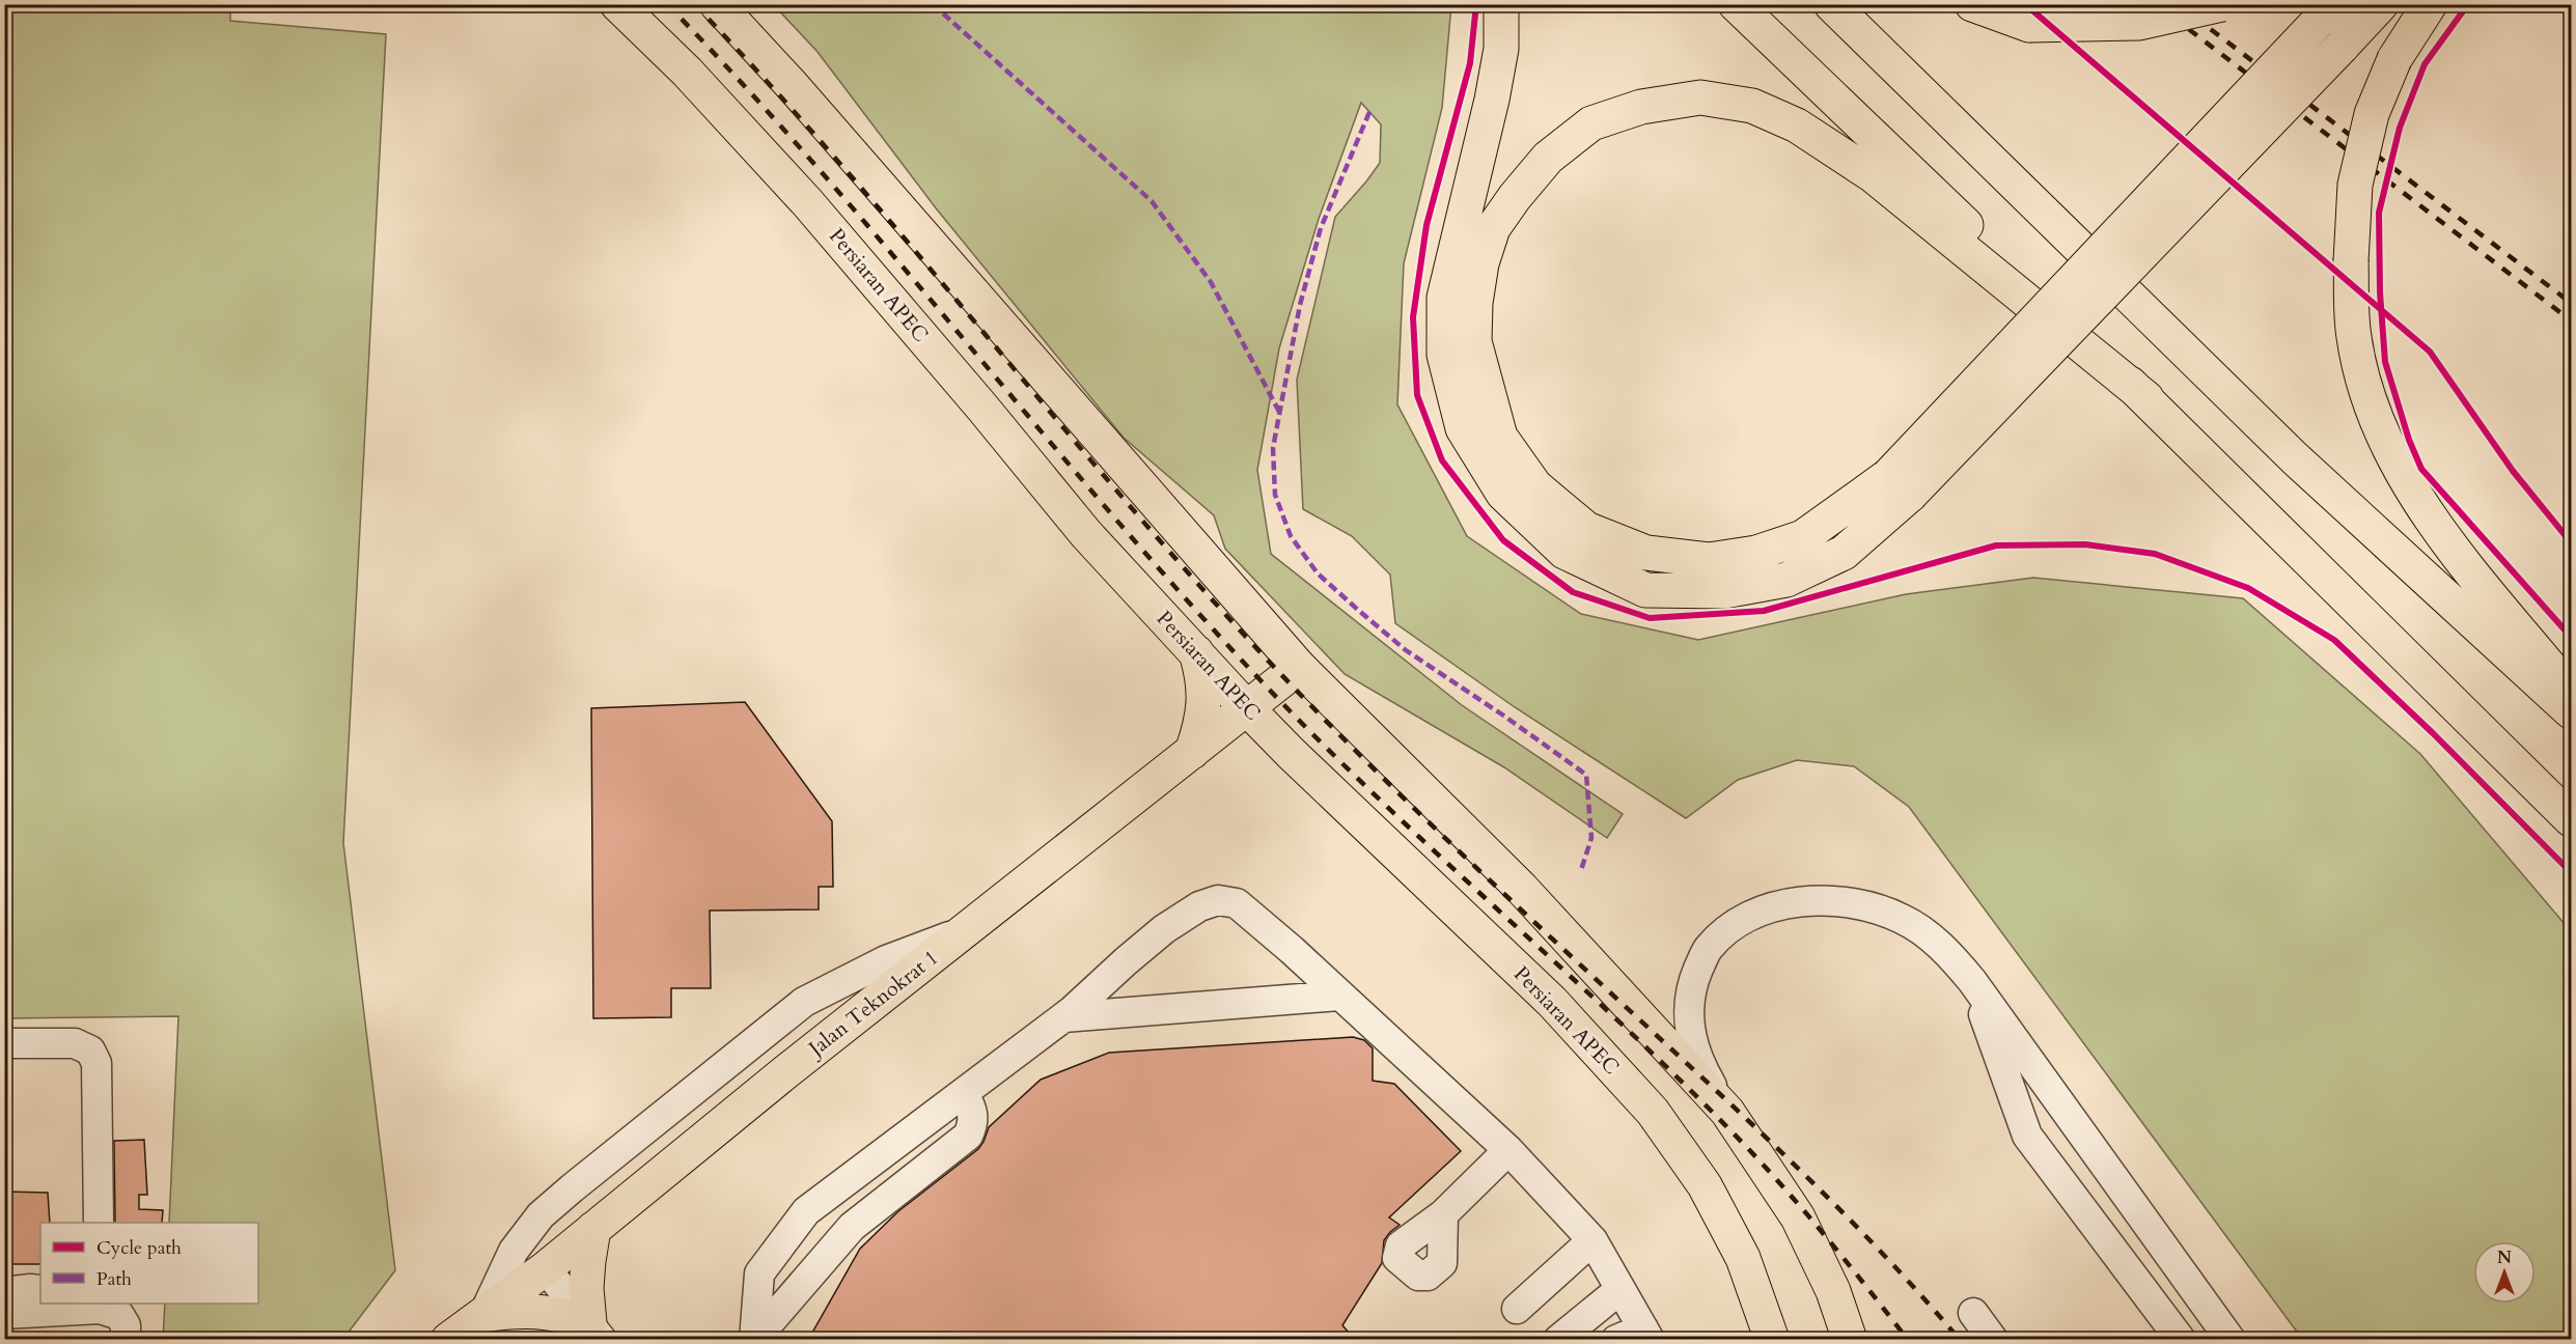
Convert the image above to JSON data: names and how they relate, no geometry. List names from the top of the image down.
{
  "streets": {
    "main road": ["Persiaran APEC", "Jalan Teknokrat 1"]
  },
  "crossings": [
    ["Persiaran APEC", "Jalan Teknokrat 1"]
  ],
  "legend": ["Cycle path", "Path"],
  "north": "top"
}
